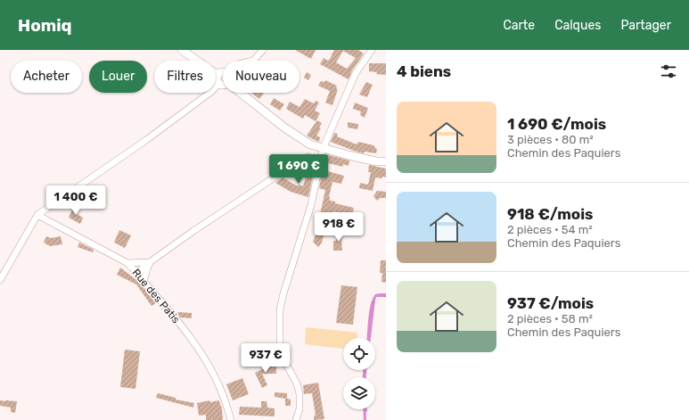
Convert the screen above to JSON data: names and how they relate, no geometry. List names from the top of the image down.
{
  "streets": {
    "street": ["Rue des Patis"]
  },
  "page": {
    "header": "Homiq",
    "nav": ["Carte", "Calques", "Partager"],
    "heading": "4 biens",
    "chip": [
      "Acheter",
      "Louer",
      "Filtres",
      "Nouveau"
    ],
    "list": [
      {
        "name": "1 690 €/mois",
        "note": "3 pièces · 80 m² · Chemin des Paquiers"
      },
      {
        "name": "918 €/mois",
        "note": "2 pièces · 54 m² · Chemin des Paquiers"
      },
      {
        "name": "937 €/mois",
        "note": "2 pièces · 58 m² · Chemin des Paquiers"
      }
    ],
    "price": [
      "1 690 €",
      "1 400 €",
      "918 €",
      "937 €"
    ]
  }
}
